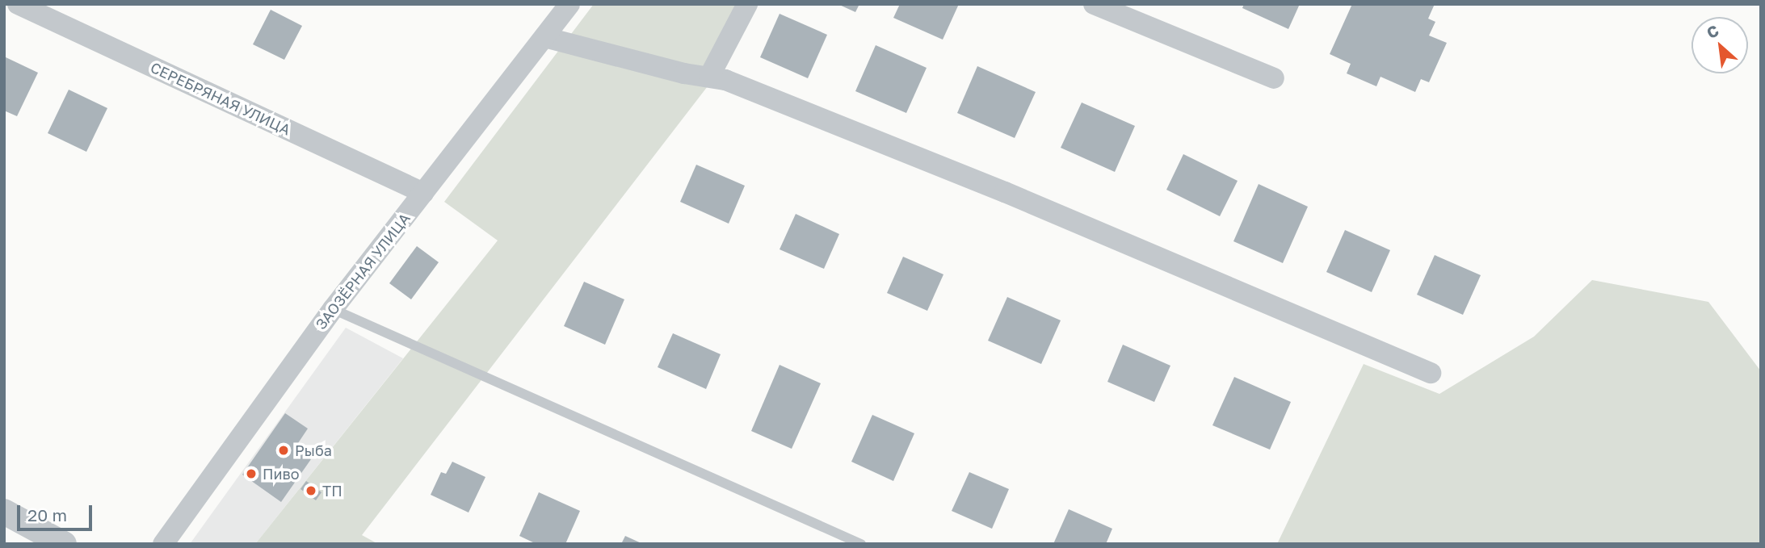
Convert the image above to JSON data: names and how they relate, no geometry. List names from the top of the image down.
{
  "streets": {
    "street": ["СЕРЕБРЯНАЯ УЛИЦА", "ЗАОЗЁРНАЯ УЛИЦА"]
  },
  "crossings": [
    ["СЕРЕБРЯНАЯ УЛИЦА", "ЗАОЗЁРНАЯ УЛИЦА"]
  ],
  "places": ["Рыба", "Пиво", "ТП"],
  "scale_bar": "20 m",
  "north": "top left"
}
